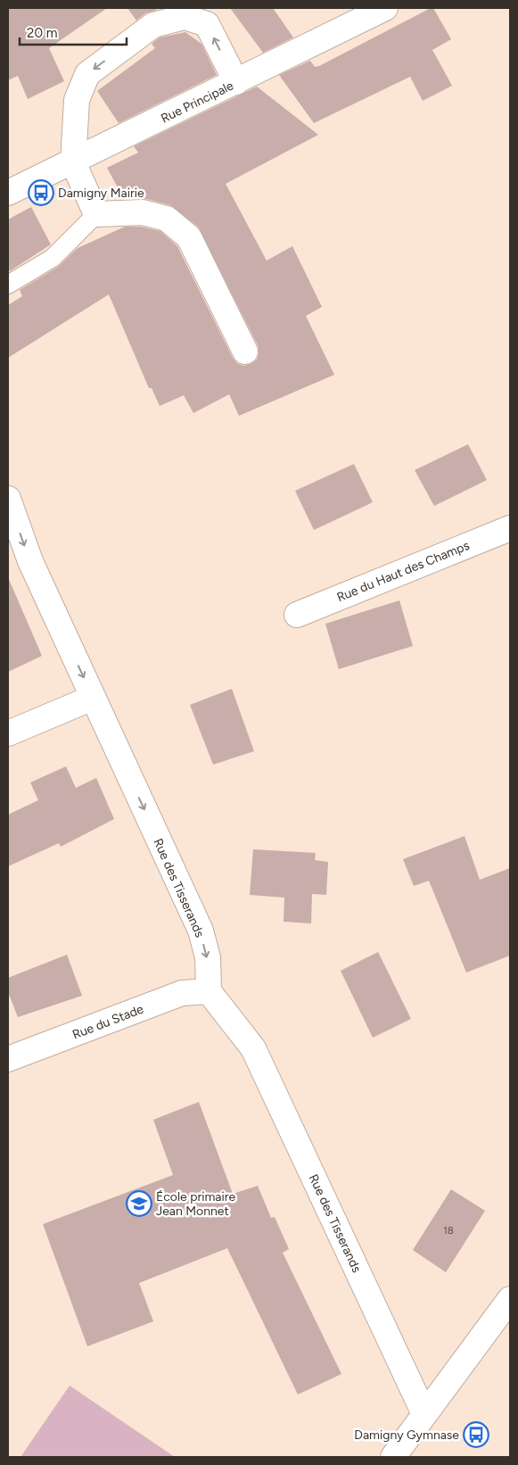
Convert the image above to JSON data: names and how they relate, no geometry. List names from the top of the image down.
{
  "streets": {
    "street": [
      "Rue Principale",
      "Rue du Haut des Champs",
      "Rue des Tisserands",
      "Rue du Stade"
    ]
  },
  "crossings": [
    ["Rue des Tisserands", "Rue du Stade"]
  ],
  "one_way": ["Rue des Tisserands"],
  "places": {
    "bus stop": ["Damigny Mairie", "Damigny Gymnase"],
    "school or university": ["École primaire Jean Monnet"]
  },
  "house_numbers": ["18"],
  "scale_bar": "20 m"
}
